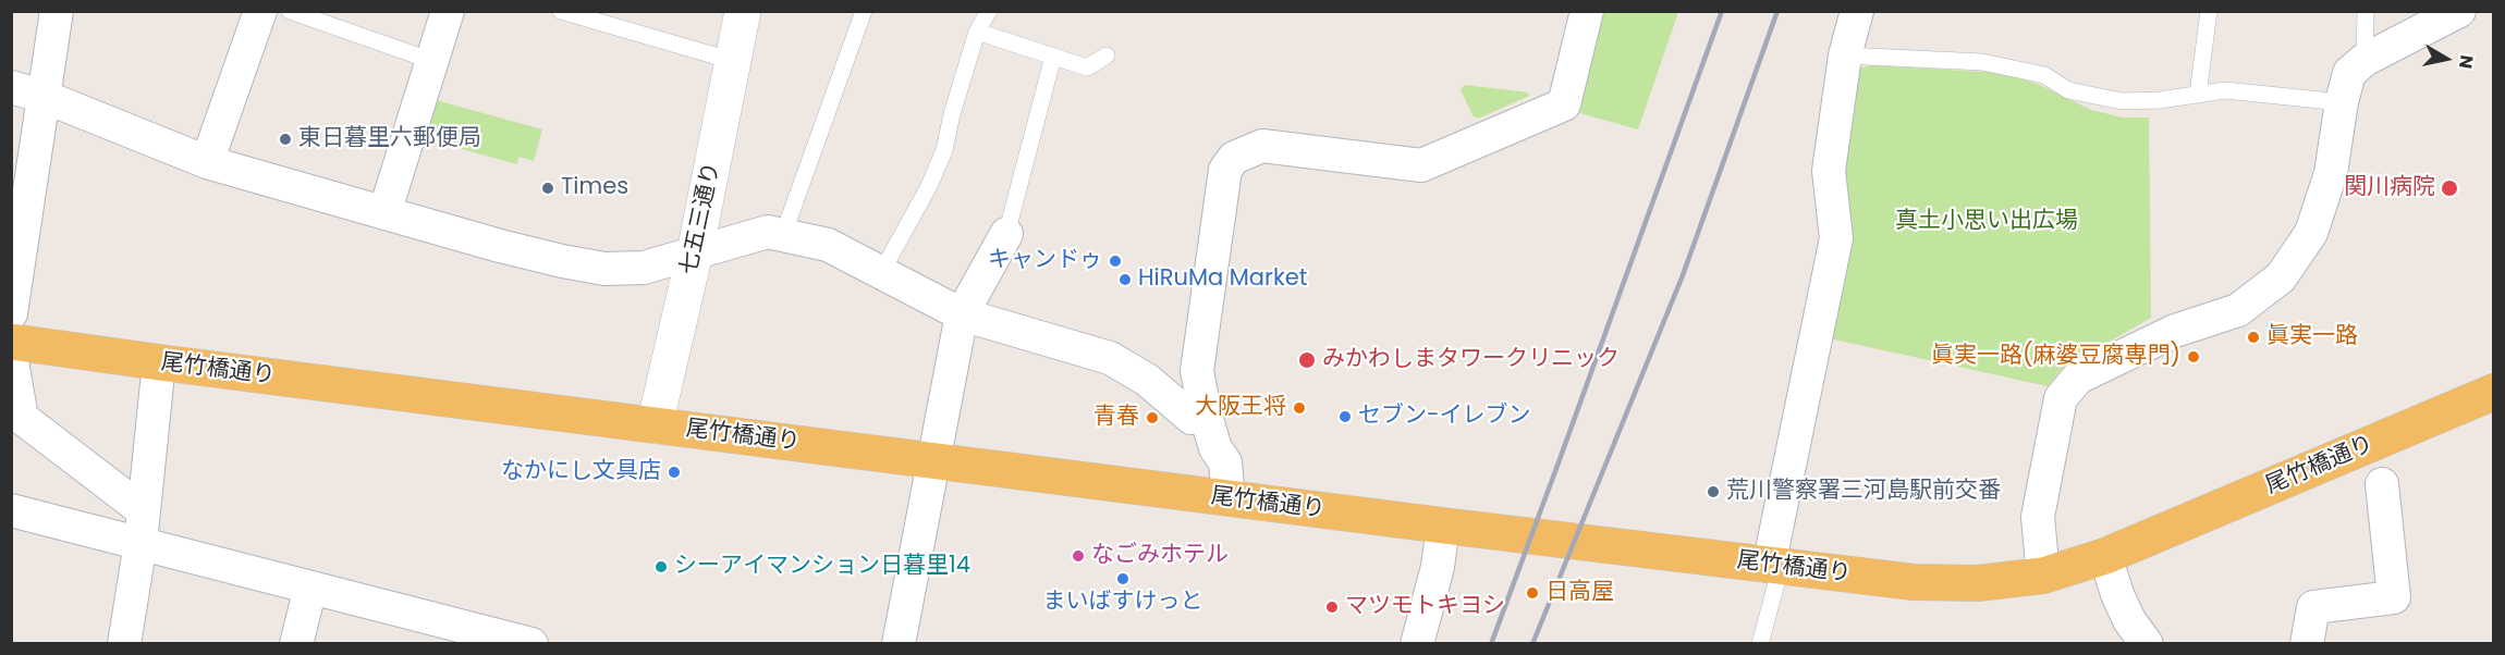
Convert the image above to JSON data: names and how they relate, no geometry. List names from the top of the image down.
{
  "streets": {
    "main road": ["尾竹橋通り"],
    "street": ["七五三通り"]
  },
  "crossings": [
    ["七五三通り", "尾竹橋通り"]
  ],
  "parks": ["真土小思い出広場"],
  "places": [
    "東日暮里六郵便局",
    "Times",
    "関川病院",
    "キャンドゥ",
    "HiRuMa Market",
    "眞実一路",
    "眞実一路(麻婆豆腐専門)",
    "みかわしまタワークリニック",
    "大阪王将",
    "セブン-イレブン",
    "青春",
    "なかにし文具店",
    "荒川警察署三河島駅前交番",
    "なごみホテル",
    "シーアイマンション日暮里14",
    "まいばすけっと",
    "日高屋",
    "マツモトキヨシ"
  ],
  "north": "right"
}
